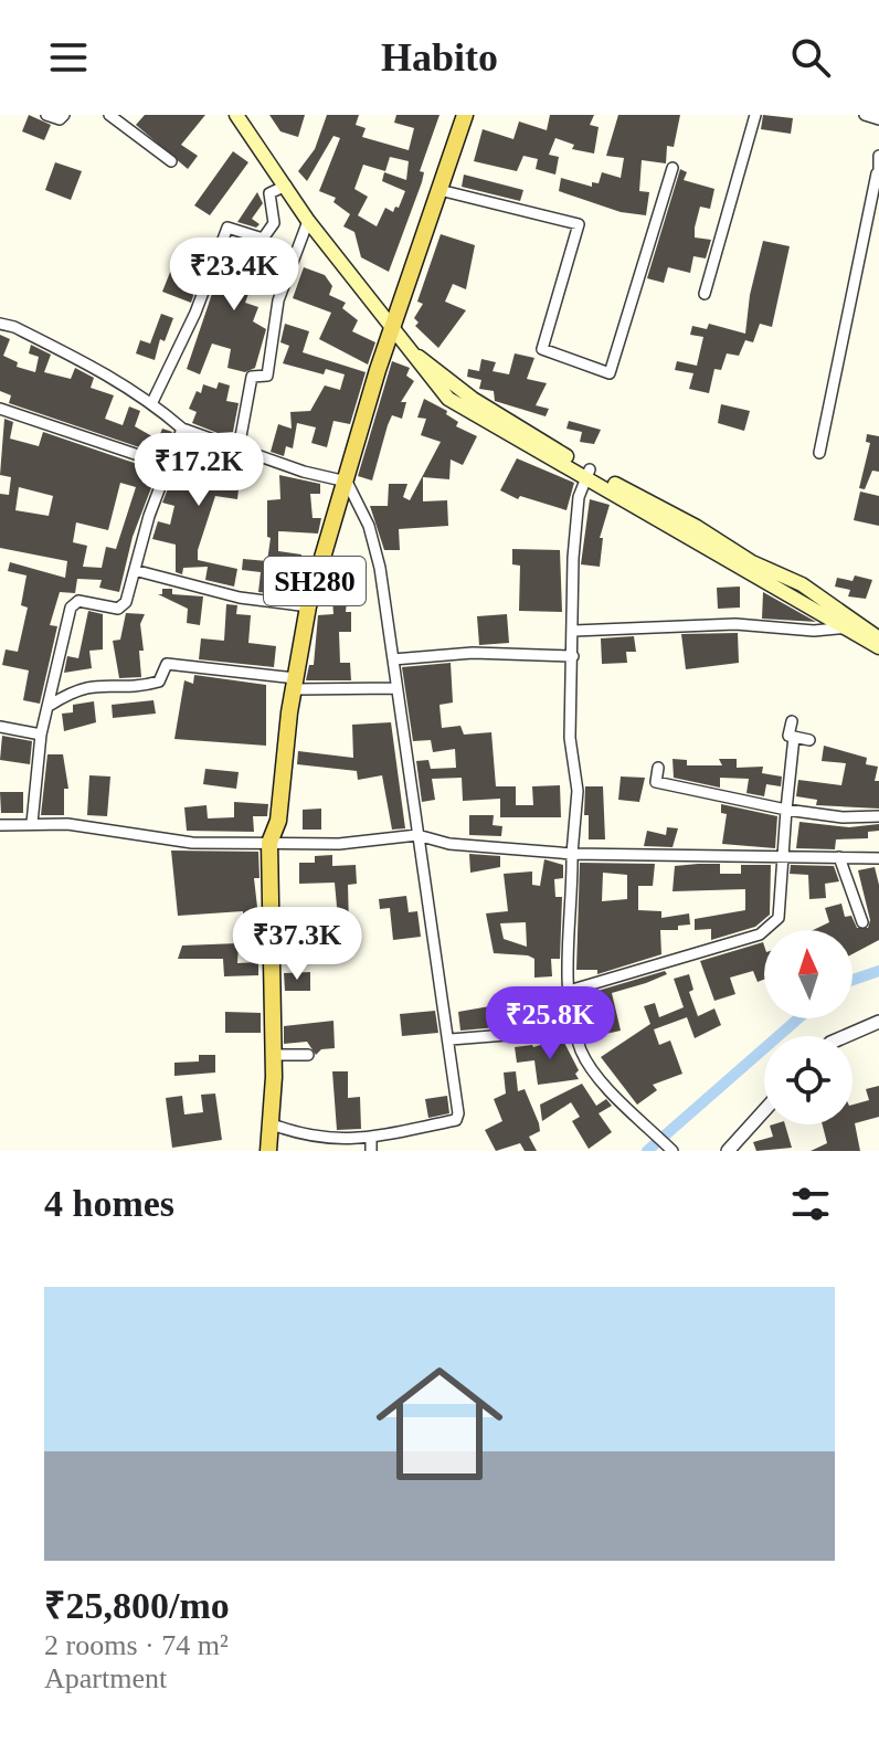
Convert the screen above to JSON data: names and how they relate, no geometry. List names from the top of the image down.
{
  "streets": {
    "main road": ["SH280"]
  },
  "north": "top",
  "page": {
    "header": "Habito",
    "price": [
      "₹23.4K",
      "₹17.2K",
      "₹37.3K",
      "₹25.8K"
    ],
    "heading": "4 homes",
    "list": [
      {
        "name": "₹25,800/mo",
        "note": "2 rooms · 74 m² · Apartment"
      }
    ]
  }
}
